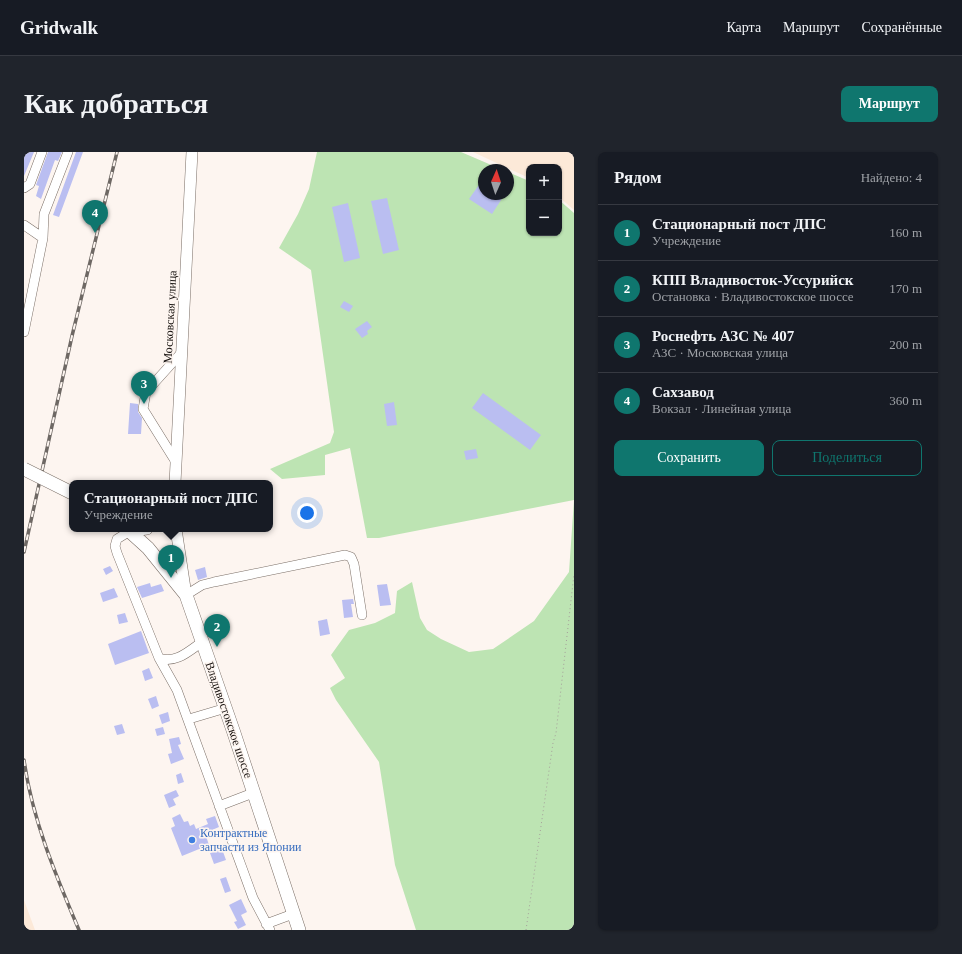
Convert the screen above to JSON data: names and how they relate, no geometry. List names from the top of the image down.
{
  "streets": {
    "highway": ["Владивостокское шоссе"],
    "main road": ["Московская улица"]
  },
  "places": ["Контрактные запчасти из Японии"],
  "north": "top",
  "page": {
    "header": "Gridwalk",
    "nav": ["Карта", "Маршрут", "Сохранённые"],
    "buttons": [
      "Маршрут",
      ["Сохранить", "Поделиться"]
    ],
    "title": "Как добраться",
    "heading": ["Рядом", "Найдено: 4"],
    "map_buttons": ["+", "−"],
    "pins": [
      "4",
      "3",
      "1",
      "2"
    ],
    "list": [
      {
        "mark": "1",
        "name": "Стационарный пост ДПС",
        "note": "Учреждение",
        "value": "160 m"
      },
      {
        "mark": "2",
        "name": "КПП Владивосток-Уссурийск",
        "note": "Остановка · Владивостокское шоссе",
        "value": "170 m"
      },
      {
        "mark": "3",
        "name": "Роснефть АЗС № 407",
        "note": "АЗС · Московская улица",
        "value": "200 m"
      },
      {
        "mark": "4",
        "name": "Сахзавод",
        "note": "Вокзал · Линейная улица",
        "value": "360 m"
      }
    ],
    "popup": ["Стационарный пост ДПС", "Учреждение"]
  }
}
